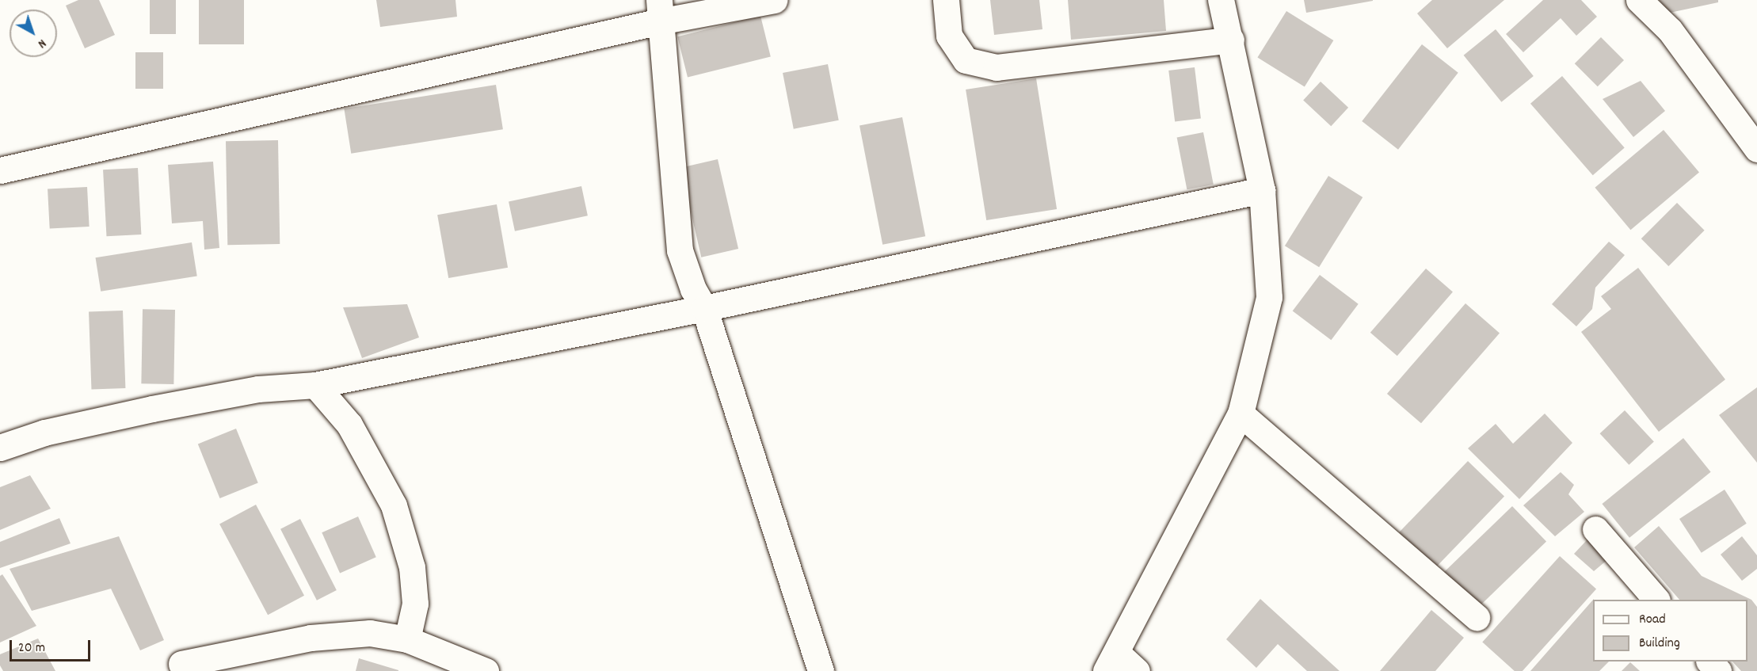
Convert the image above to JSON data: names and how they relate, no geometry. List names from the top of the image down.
{
  "legend": ["Road", "Building"],
  "scale_bar": "20 m",
  "north": "bottom right"
}
